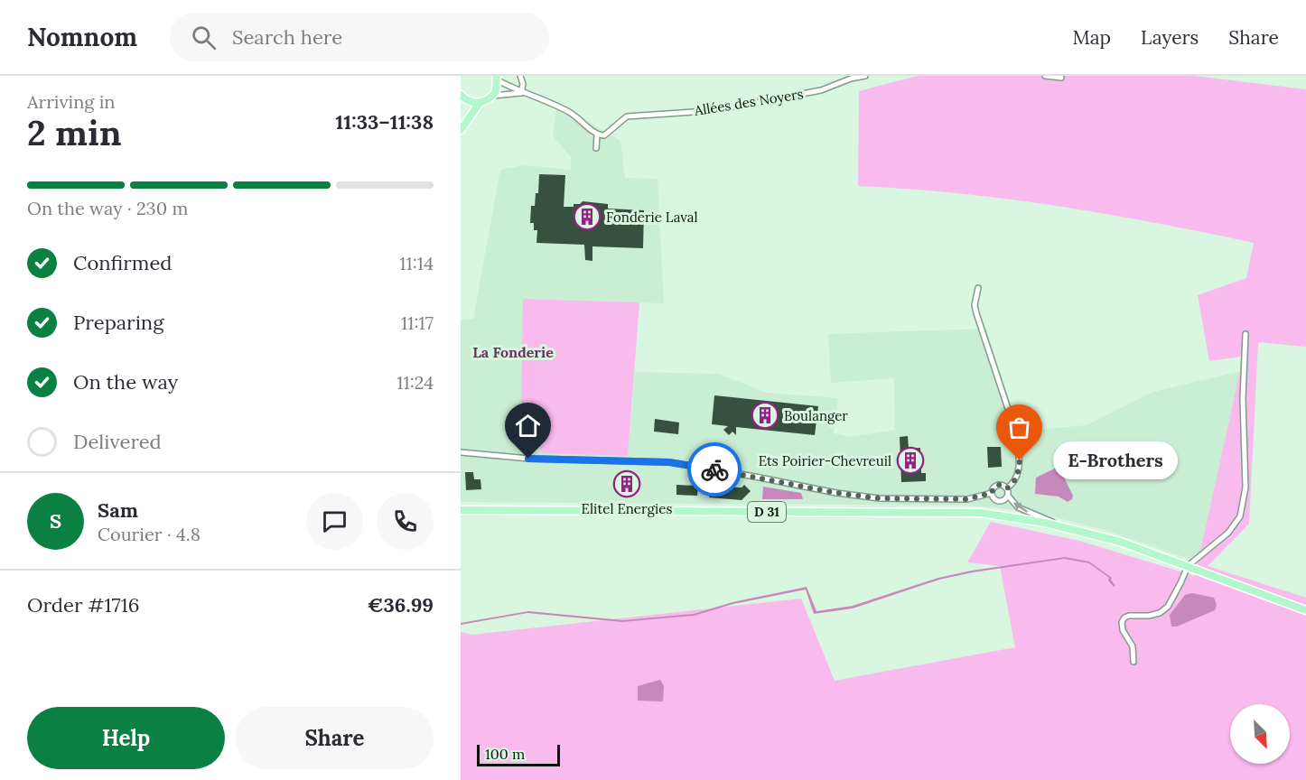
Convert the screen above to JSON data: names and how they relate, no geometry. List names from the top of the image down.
{
  "streets": {
    "main road": ["D 31"],
    "street": ["Allées des Noyers"]
  },
  "districts": ["La Fonderie"],
  "places": {
    "building": [
      "Fonderie Laval",
      "Boulanger",
      "Ets Poirier-Chevreuil",
      "Elitel Energies"
    ],
    "other": ["E-Brothers"]
  },
  "scale_bar": "100 m",
  "north": "bottom right",
  "page": {
    "header": "Nomnom",
    "search": "Search here",
    "nav": ["Map", "Layers", "Share"],
    "heading": ["2 min", "Arriving in", "11:33–11:38"],
    "panel": [
      "Sam",
      "Courier · 4.8",
      "Order #1716",
      "€36.99"
    ],
    "bar": "On the way · 230 m",
    "list": [
      ["Confirmed", "11:14"],
      ["Preparing", "11:17"],
      ["On the way", "11:24"],
      "Delivered"
    ],
    "bubble": "E-Brothers",
    "round": "S",
    "buttons": ["Help", "Share"],
    "scale": "100 m"
  }
}
